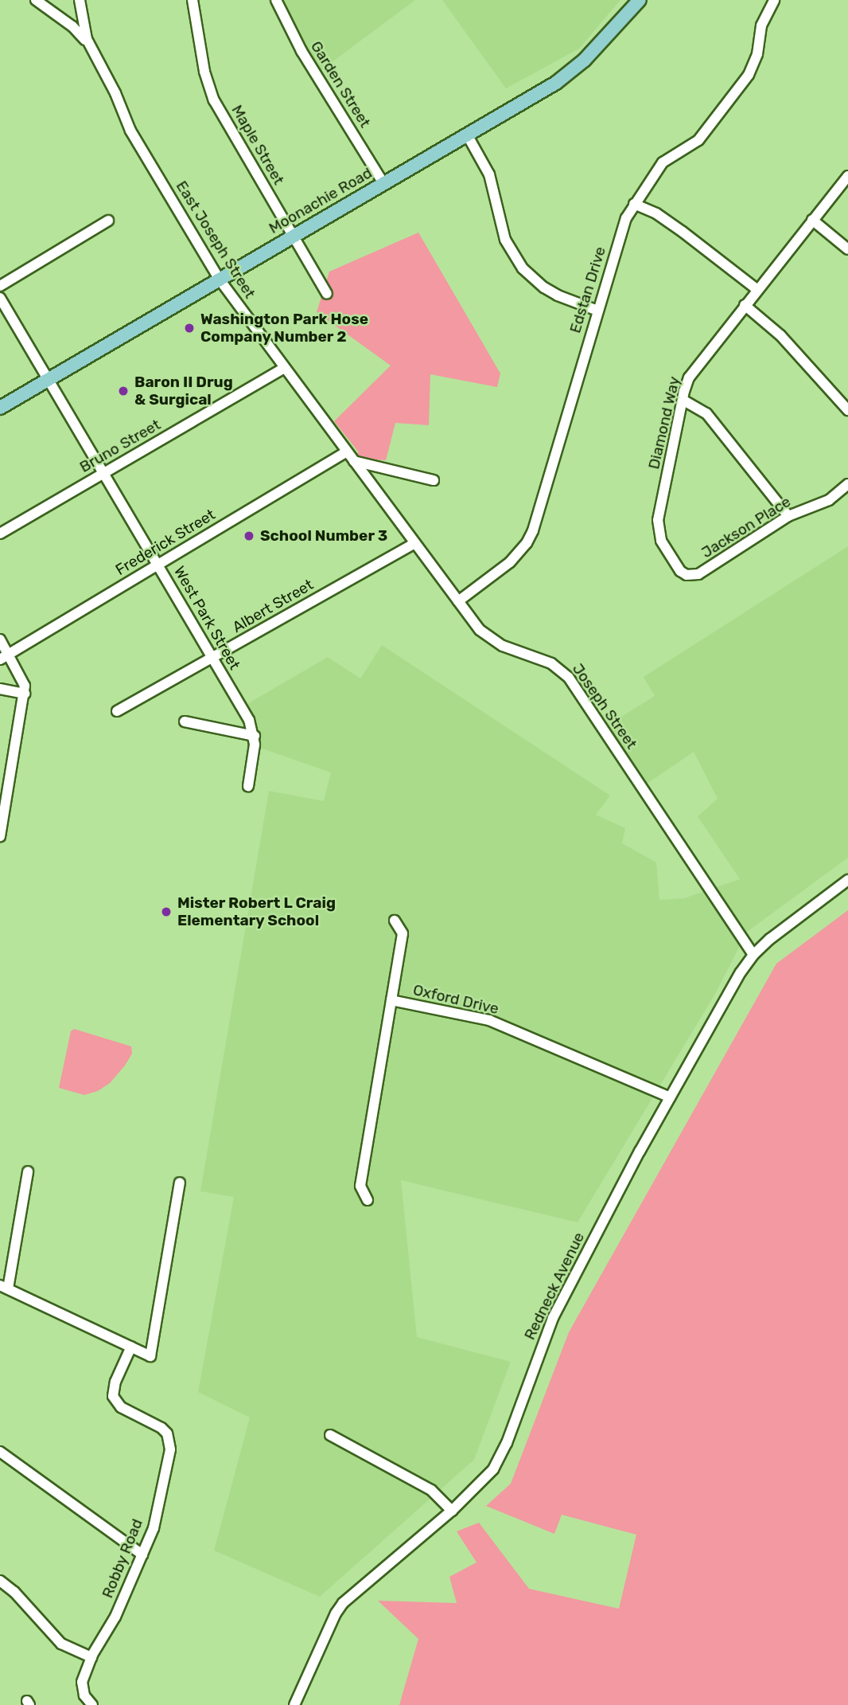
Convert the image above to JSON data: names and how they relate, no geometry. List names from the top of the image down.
{
  "streets": {
    "main road": ["Moonachie Road"],
    "street": [
      "Garden Street",
      "Maple Street",
      "East Joseph Street",
      "Edstan Drive",
      "Diamond Way",
      "Bruno Street",
      "Jackson Place",
      "Frederick Street",
      "Albert Street",
      "West Park Street",
      "Joseph Street",
      "Oxford Drive",
      "Redneck Avenue",
      "Robby Road"
    ]
  },
  "crossings": [
    ["Garden Street", "Moonachie Road"],
    ["Maple Street", "Moonachie Road"],
    ["Moonachie Road", "East Joseph Street"],
    ["Moonachie Road", "West Park Street"],
    ["East Joseph Street", "Bruno Street"],
    ["East Joseph Street", "Frederick Street"],
    ["East Joseph Street", "Joseph Street"],
    ["Edstan Drive", "Joseph Street"],
    ["Diamond Way", "Jackson Place"],
    ["Bruno Street", "West Park Street"],
    ["Frederick Street", "West Park Street"],
    ["Albert Street", "West Park Street"],
    ["Albert Street", "Joseph Street"],
    ["Joseph Street", "Redneck Avenue"],
    ["Oxford Drive", "Redneck Avenue"]
  ],
  "places": [
    "Washington Park Hose Company Number 2",
    "Baron II Drug & Surgical",
    "School Number 3",
    "Mister Robert L Craig Elementary School"
  ]
}
